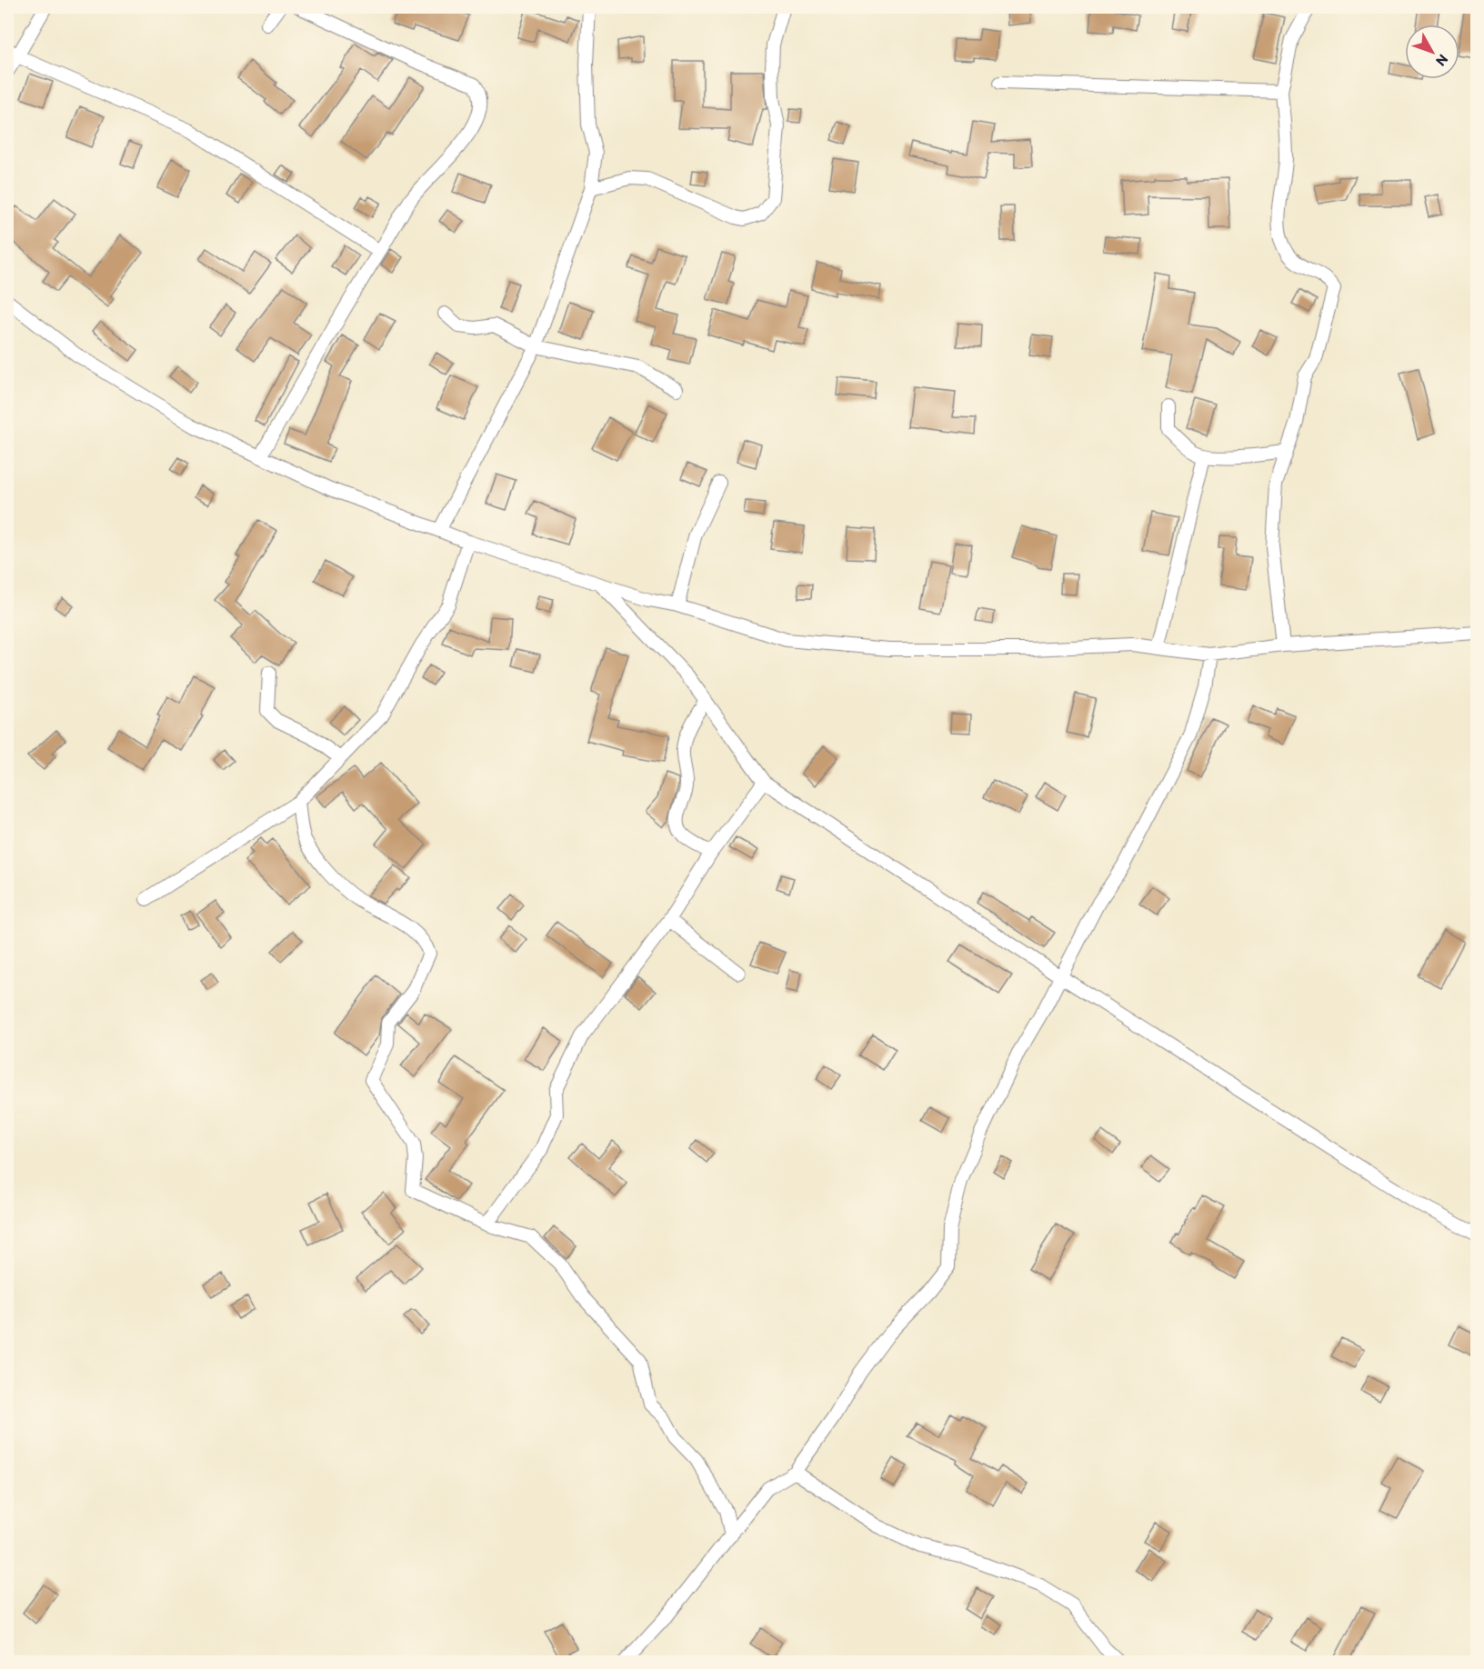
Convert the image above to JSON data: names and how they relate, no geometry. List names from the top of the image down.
{
  "north": "bottom right"
}
